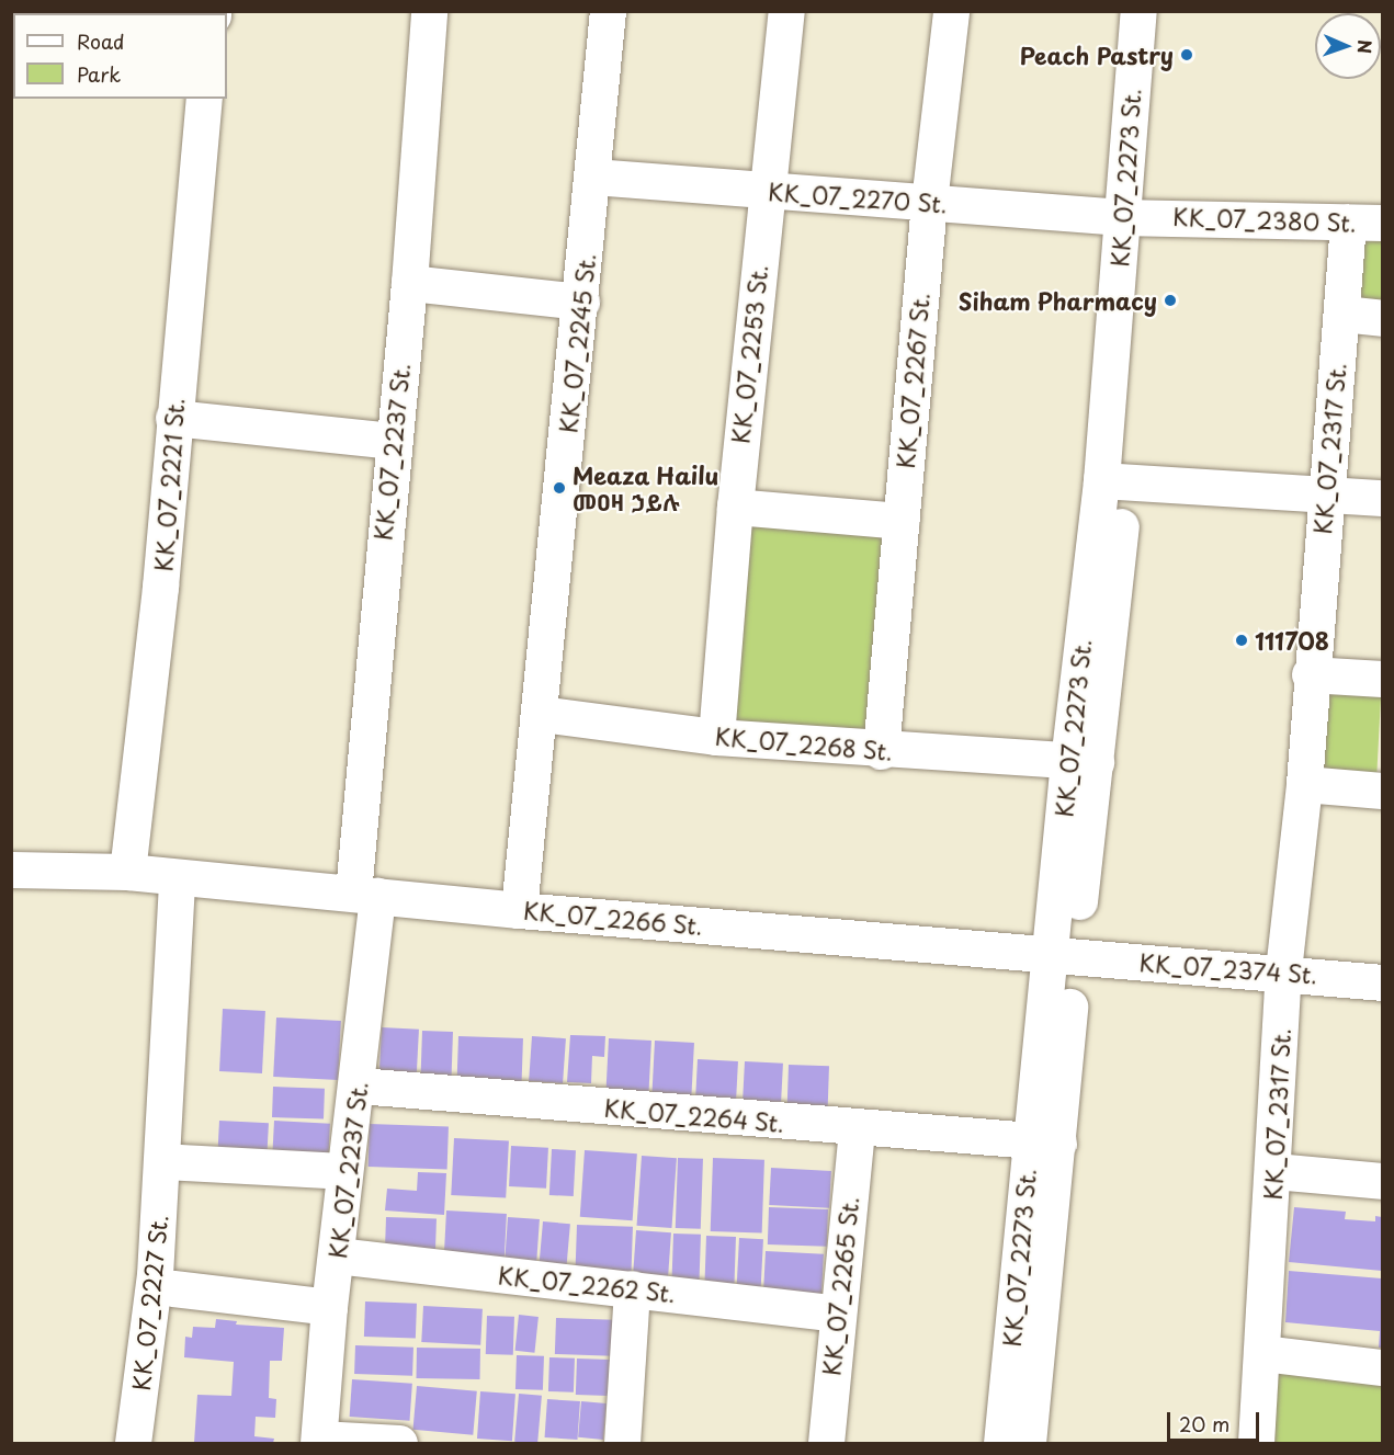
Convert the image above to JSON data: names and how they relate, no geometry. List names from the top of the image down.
{
  "streets": {
    "street": [
      "KK_07_2273 St.",
      "KK_07_2270 St.",
      "KK_07_2380 St.",
      "KK_07_2245 St.",
      "KK_07_2253 St.",
      "KK_07_2267 St.",
      "KK_07_2317 St.",
      "KK_07_2237 St.",
      "KK_07_2221 St.",
      "KK_07_2268 St.",
      "KK_07_2266 St.",
      "KK_07_2374 St.",
      "KK_07_2264 St.",
      "KK_07_2262 St.",
      "KK_07_2265 St.",
      "KK_07_2227 St."
    ]
  },
  "crossings": [
    ["KK_07_2273 St.", "KK_07_2270 St."],
    ["KK_07_2273 St.", "KK_07_2380 St."],
    ["KK_07_2273 St.", "KK_07_2268 St."],
    ["KK_07_2273 St.", "KK_07_2266 St."],
    ["KK_07_2273 St.", "KK_07_2374 St."],
    ["KK_07_2273 St.", "KK_07_2264 St."],
    ["KK_07_2270 St.", "KK_07_2380 St."],
    ["KK_07_2270 St.", "KK_07_2245 St."],
    ["KK_07_2270 St.", "KK_07_2253 St."],
    ["KK_07_2270 St.", "KK_07_2267 St."],
    ["KK_07_2380 St.", "KK_07_2317 St."],
    ["KK_07_2245 St.", "KK_07_2268 St."],
    ["KK_07_2245 St.", "KK_07_2266 St."],
    ["KK_07_2253 St.", "KK_07_2268 St."],
    ["KK_07_2267 St.", "KK_07_2268 St."],
    ["KK_07_2317 St.", "KK_07_2374 St."],
    ["KK_07_2237 St.", "KK_07_2266 St."],
    ["KK_07_2237 St.", "KK_07_2264 St."],
    ["KK_07_2237 St.", "KK_07_2262 St."],
    ["KK_07_2221 St.", "KK_07_2266 St."],
    ["KK_07_2266 St.", "KK_07_2374 St."],
    ["KK_07_2266 St.", "KK_07_2227 St."],
    ["KK_07_2264 St.", "KK_07_2265 St."],
    ["KK_07_2262 St.", "KK_07_2265 St."]
  ],
  "places": [
    "Peach Pastry",
    "Siham Pharmacy",
    "Meaza Hailu መዐዛ ኃይሉ",
    "111708"
  ],
  "legend": ["Road", "Park"],
  "scale_bar": "20 m",
  "north": "right"
}
